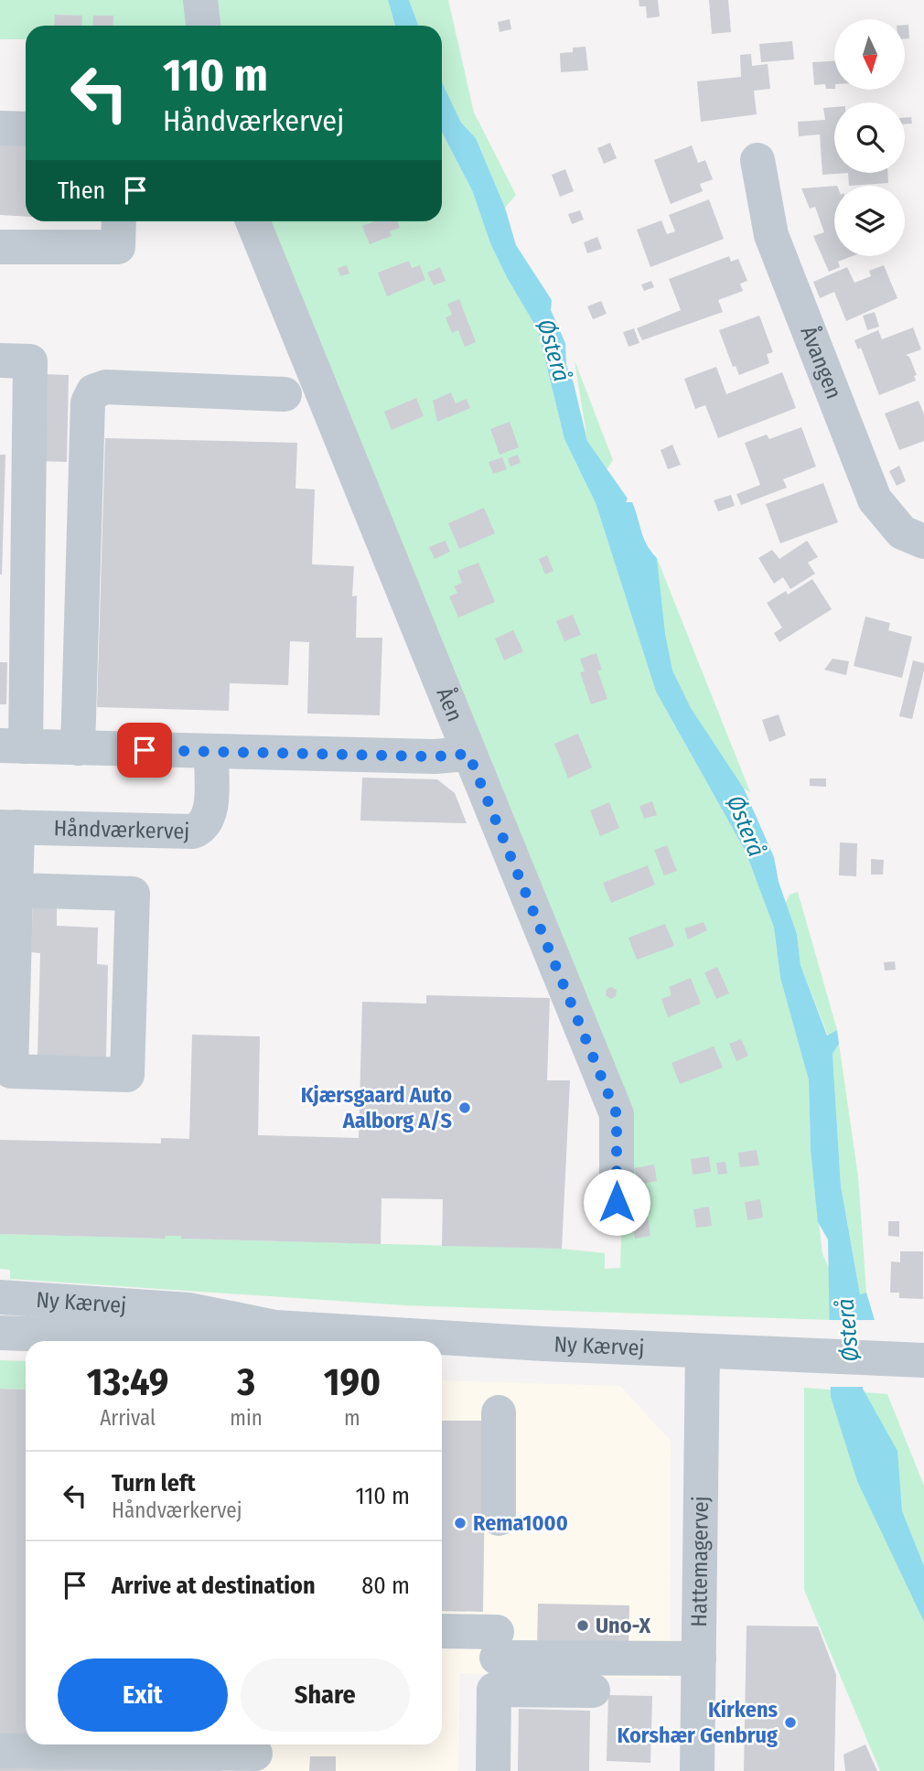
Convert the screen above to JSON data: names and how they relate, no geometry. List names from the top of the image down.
{
  "streets": {
    "street": [
      "Åvangen",
      "Åen",
      "Håndværkervej",
      "Ny Kærvej",
      "Hattemagervej"
    ]
  },
  "crossings": [
    ["Ny Kærvej", "Hattemagervej"]
  ],
  "water": ["Østerå"],
  "places": [
    "Kjærsgaard Auto Aalborg A/S",
    "Rema1000",
    "Uno-X",
    "Kirkens Korshær Genbrug"
  ],
  "north": "bottom",
  "page": {
    "turn": ["110 m", "Håndværkervej"],
    "then": "Then",
    "eta": [
      "13:49",
      "Arrival",
      "3",
      "min",
      "190",
      "m"
    ],
    "list": [
      {
        "name": "Turn left",
        "note": "Håndværkervej",
        "value": "110 m"
      },
      {
        "name": "Arrive at destination",
        "value": "80 m"
      }
    ],
    "buttons": ["Exit", "Share"]
  }
}
